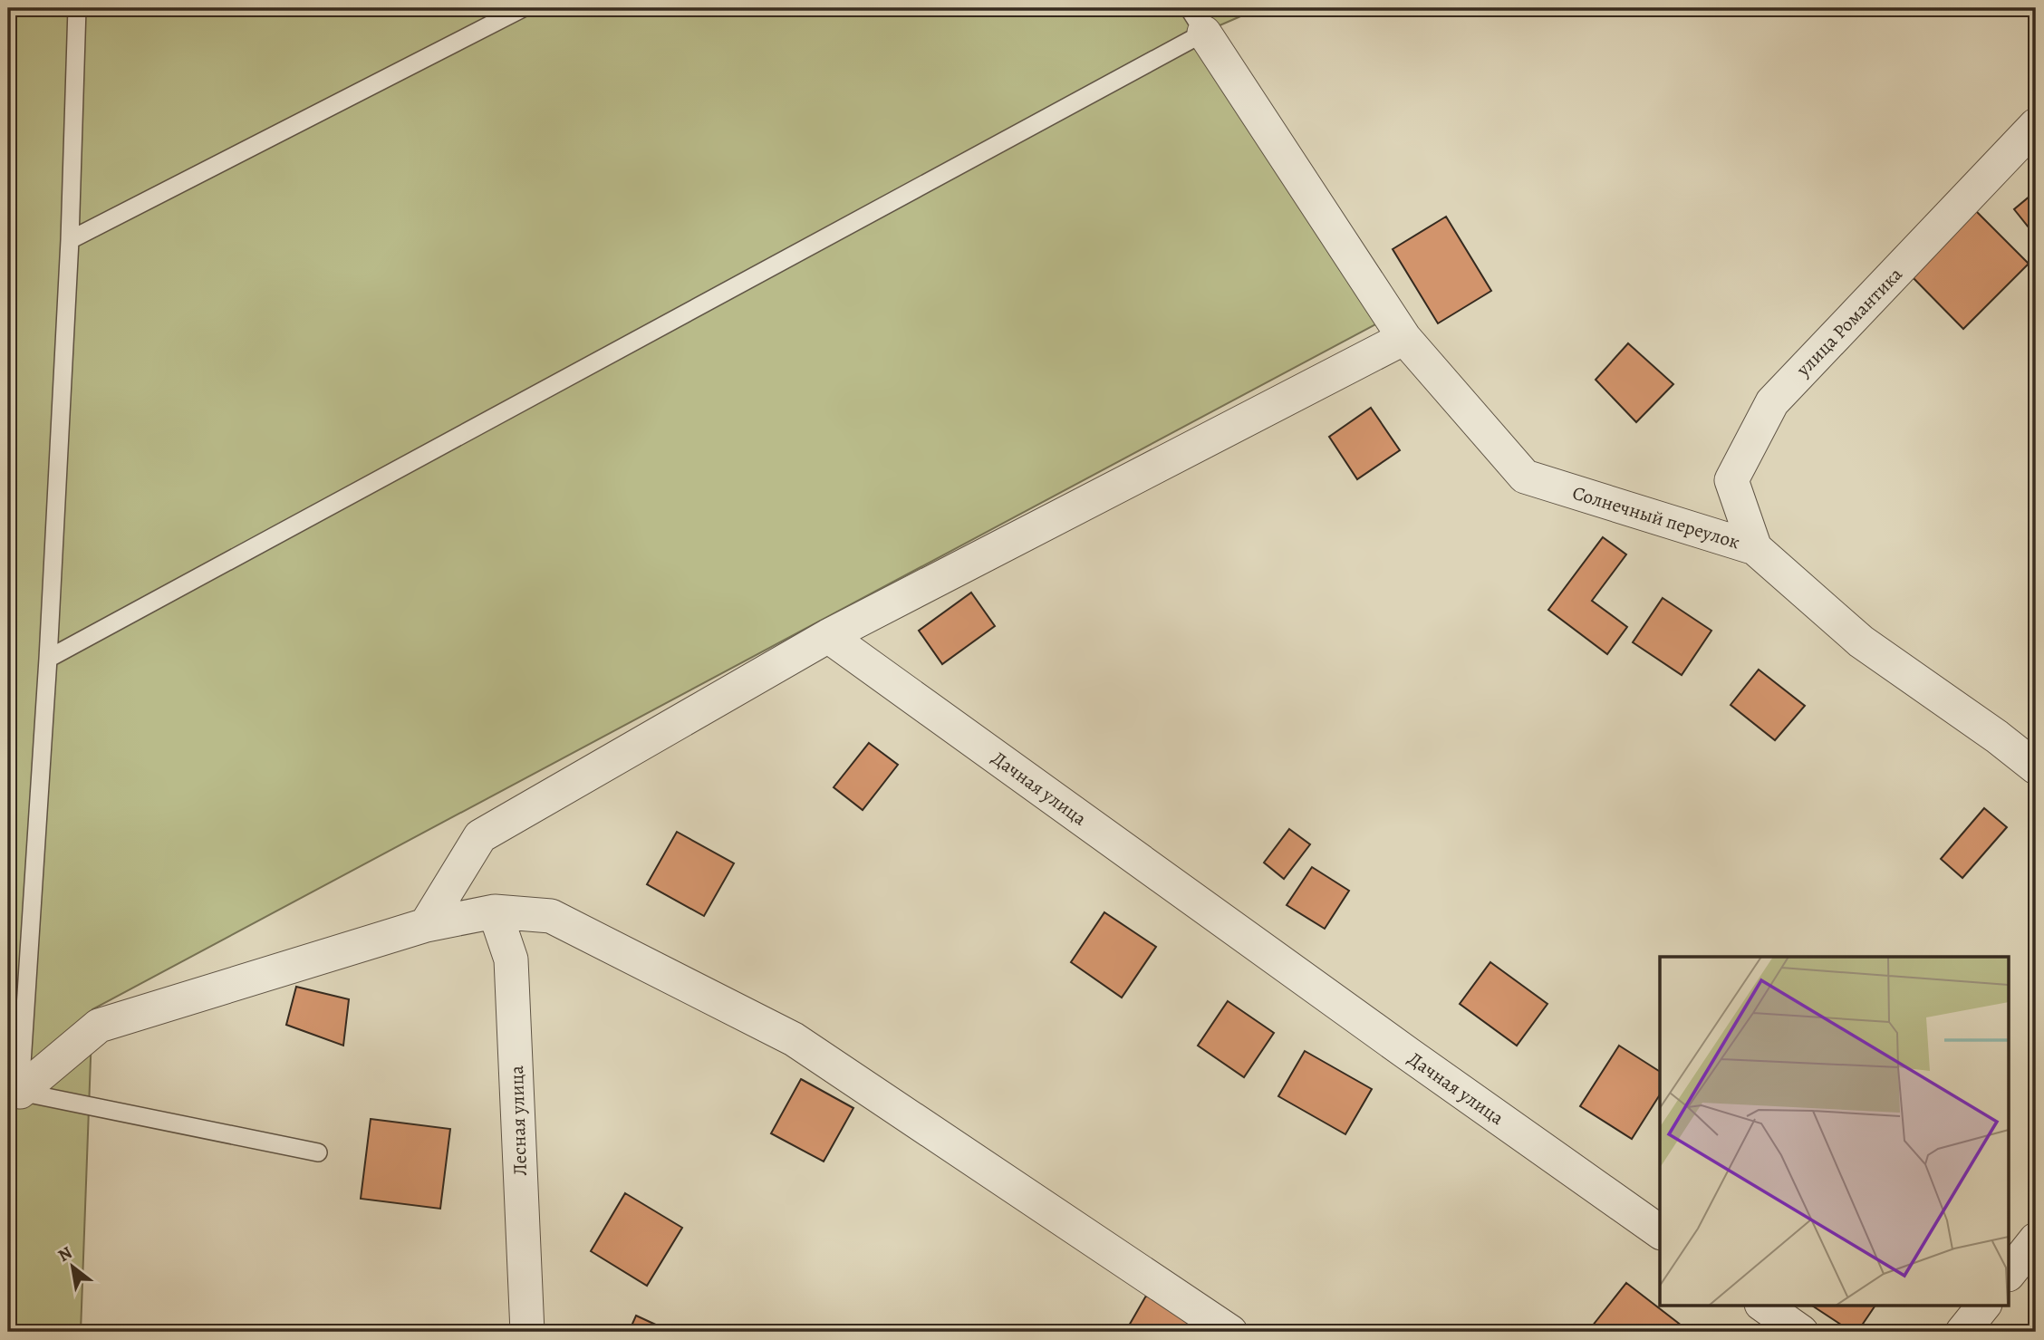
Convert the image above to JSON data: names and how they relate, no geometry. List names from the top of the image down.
{
  "streets": {
    "street": [
      "улица Романтика",
      "Солнечный переулок",
      "Дачная улица",
      "Лесная улица"
    ]
  },
  "crossings": [
    ["улица Романтика", "Солнечный переулок"]
  ],
  "north": "top left"
}
